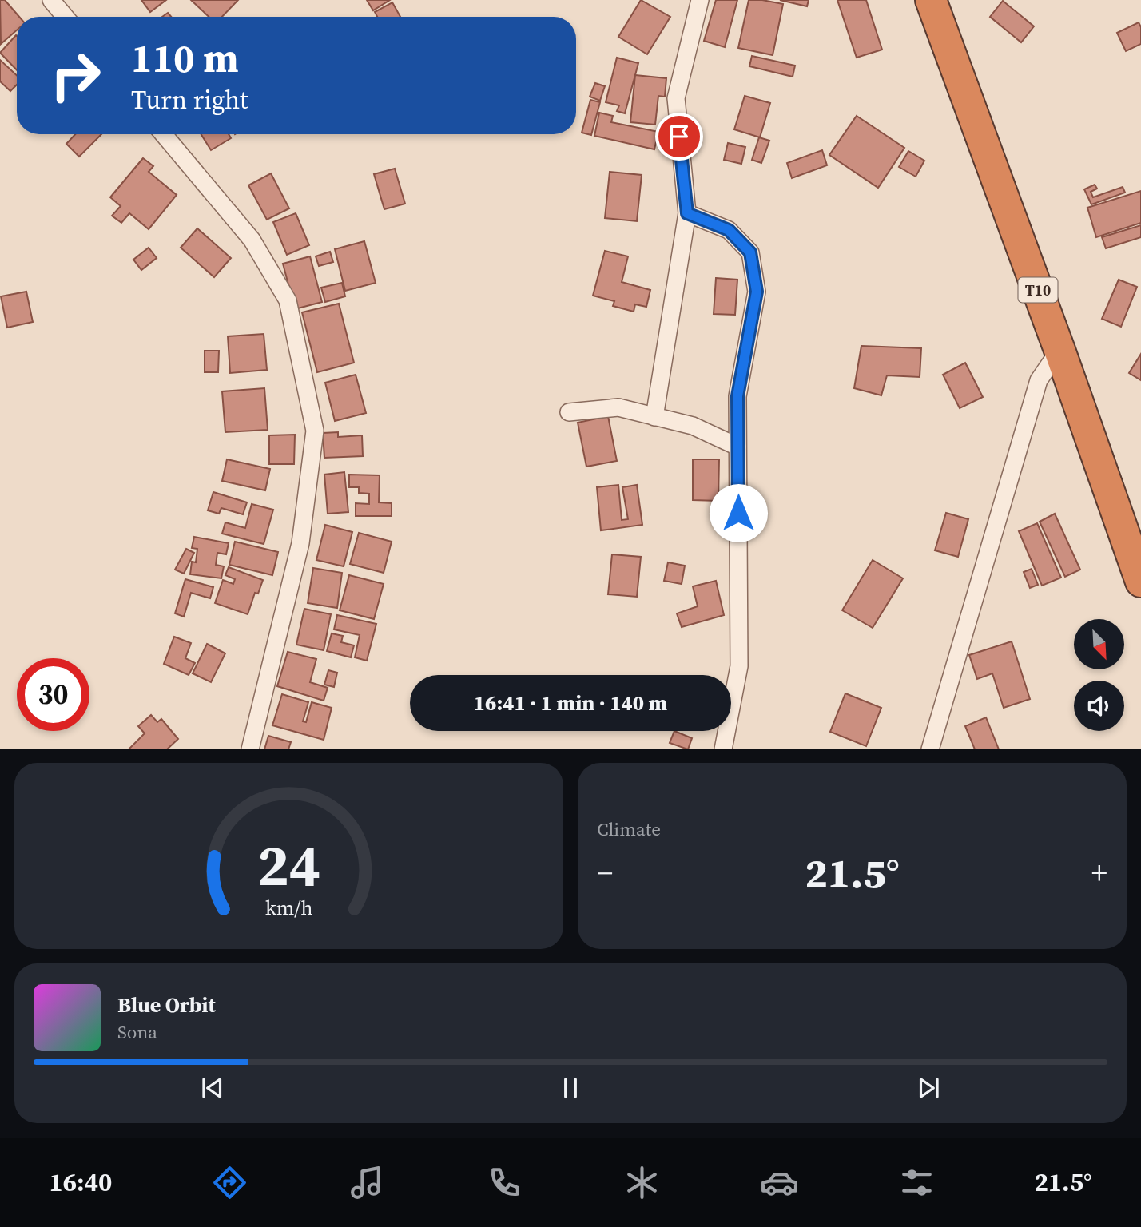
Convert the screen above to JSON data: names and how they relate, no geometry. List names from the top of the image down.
{
  "streets": {
    "highway": ["T10"]
  },
  "north": "bottom right",
  "page": {
    "turn": ["110 m", "Turn right"],
    "limit": "30",
    "trip": "16:41 · 1 min · 140 m",
    "tile": "Climate",
    "heat": ["−", "21.5°", "+"],
    "song": ["Blue Orbit", "Sona"],
    "tabs": ["16:40", "21.5°"],
    "gauge": ["24", "km/h"]
  }
}
